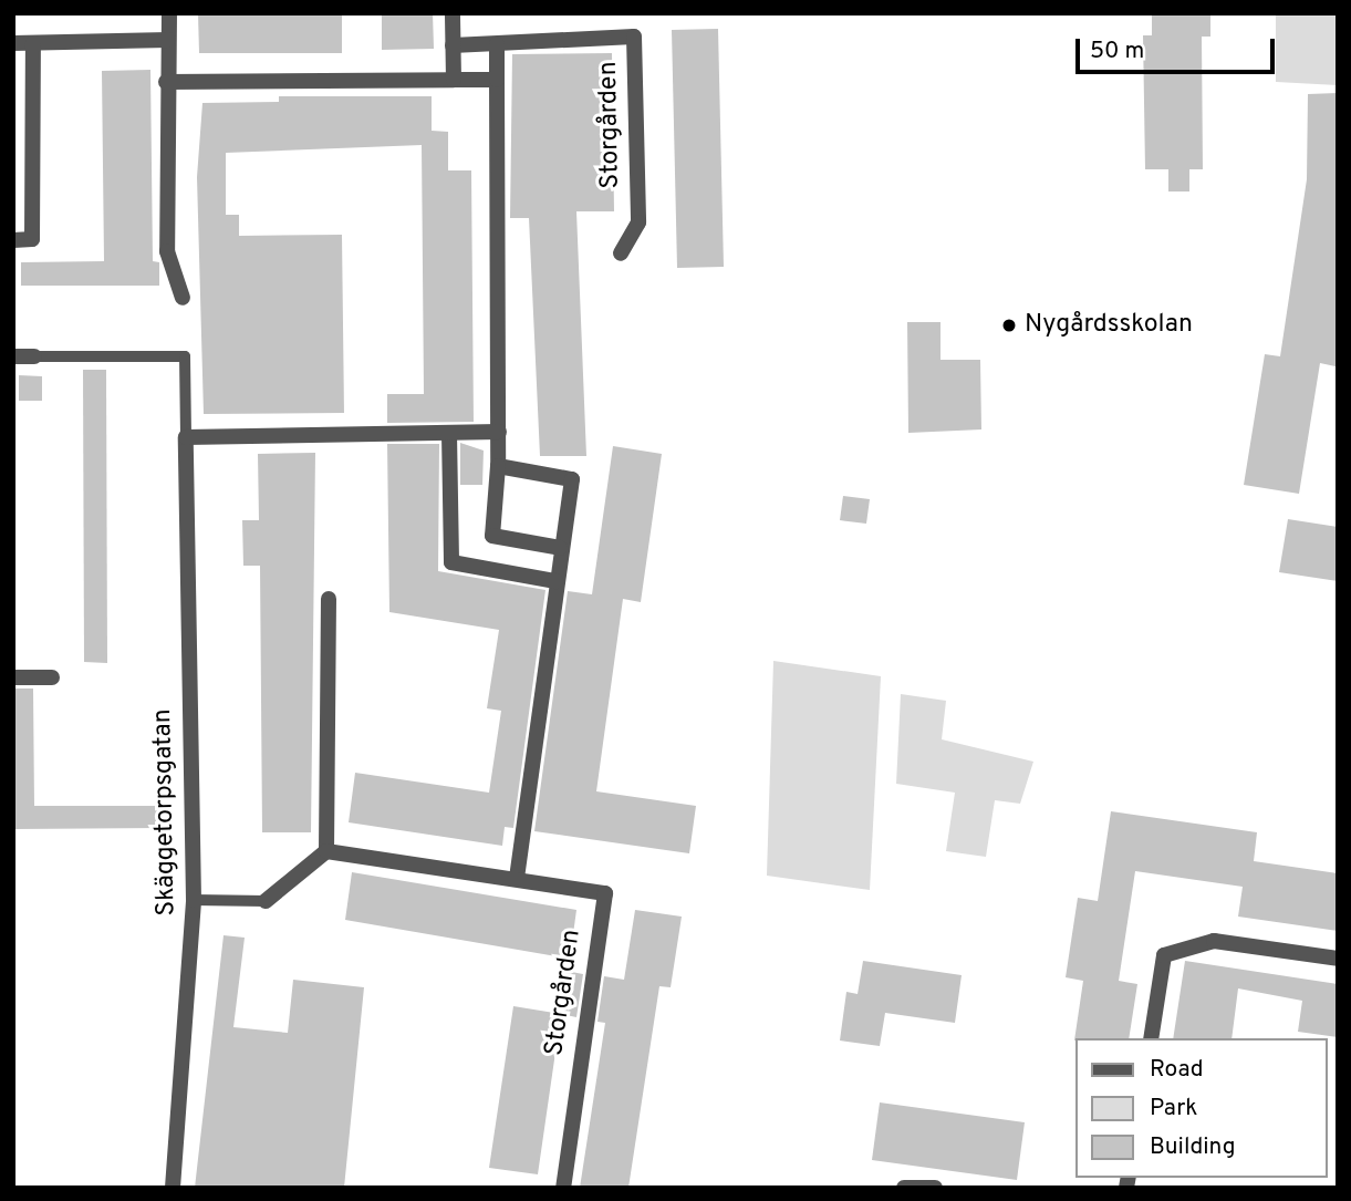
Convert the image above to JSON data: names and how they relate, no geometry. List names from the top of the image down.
{
  "streets": {
    "street": ["Storgården", "Skäggetorpsgatan"]
  },
  "places": ["Nygårdsskolan"],
  "legend": ["Road", "Park", "Building"],
  "scale_bar": "50 m"
}
